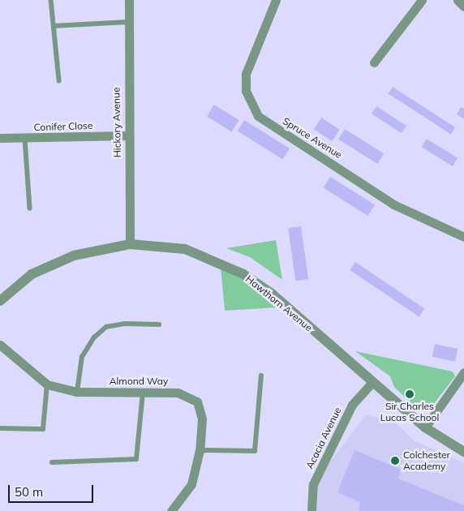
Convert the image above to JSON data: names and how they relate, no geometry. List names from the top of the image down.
{
  "streets": {
    "street": [
      "Hickory Avenue",
      "Conifer Close",
      "Spruce Avenue",
      "Hawthorn Avenue",
      "Almond Way",
      "Acacia Avenue"
    ]
  },
  "crossings": [
    ["Hickory Avenue", "Conifer Close"],
    ["Hickory Avenue", "Hawthorn Avenue"],
    ["Hawthorn Avenue", "Acacia Avenue"]
  ],
  "places": ["Sir Charles Lucas School", "Colchester Academy"],
  "scale_bar": "50 m"
}
